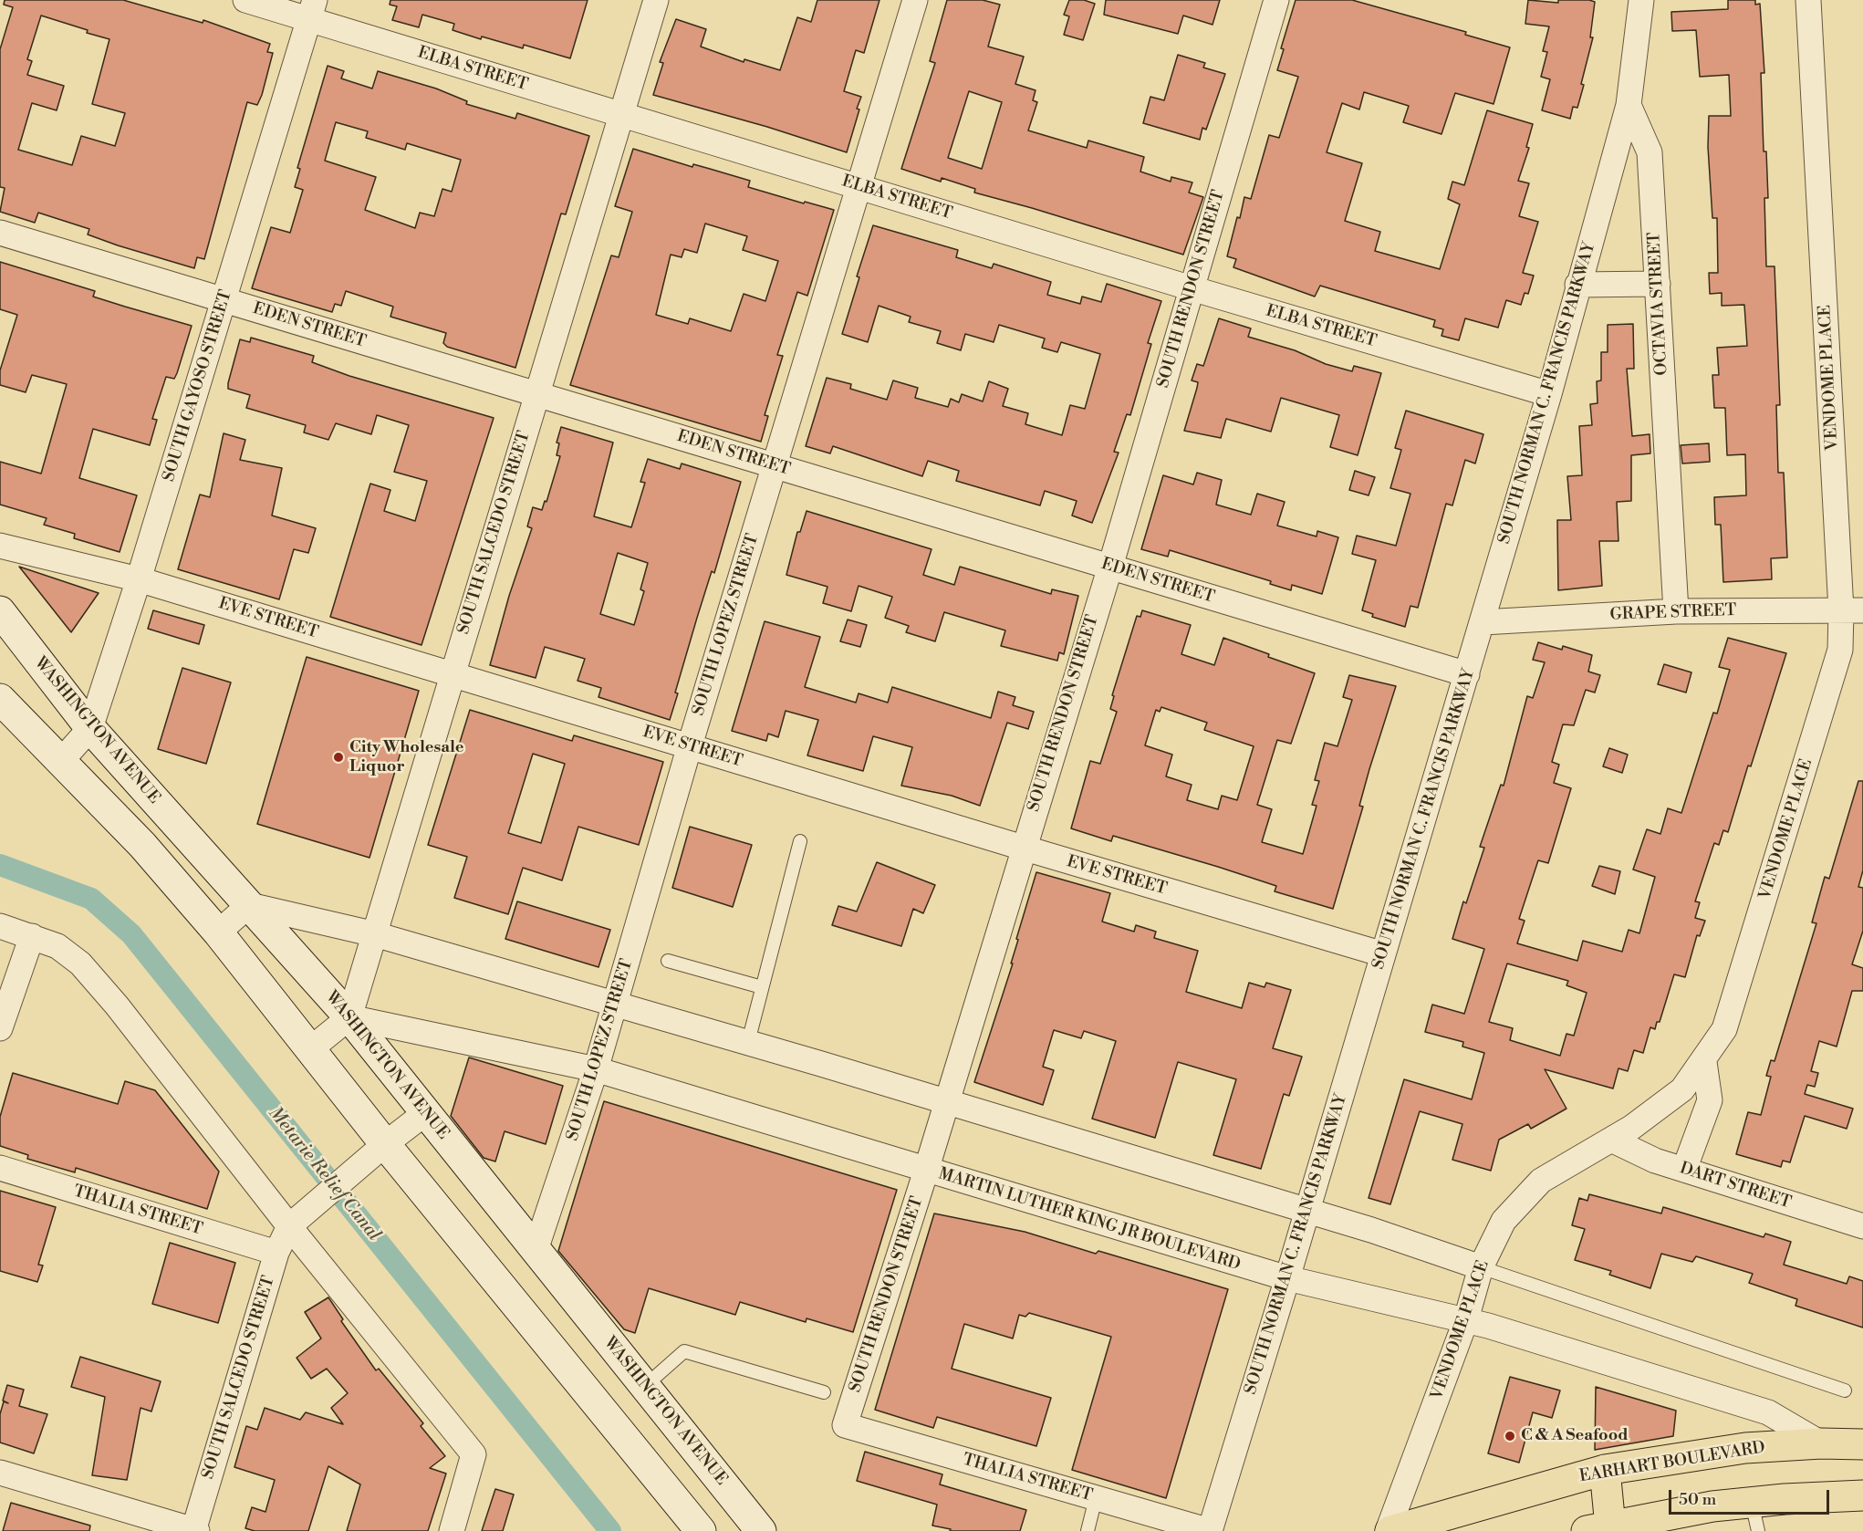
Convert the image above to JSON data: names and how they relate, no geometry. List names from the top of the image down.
{
  "streets": {
    "main road": ["EARHART BOULEVARD"],
    "street": [
      "ELBA STREET",
      "SOUTH RENDON STREET",
      "OCTAVIA STREET",
      "EDEN STREET",
      "VENDOME PLACE",
      "SOUTH GAYOSO STREET",
      "SOUTH NORMAN C. FRANCIS PARKWAY",
      "SOUTH SALCEDO STREET",
      "GRAPE STREET",
      "EVE STREET",
      "SOUTH LOPEZ STREET",
      "WASHINGTON AVENUE",
      "DART STREET",
      "THALIA STREET",
      "MARTIN LUTHER KING JR BOULEVARD"
    ]
  },
  "crossings": [
    ["ELBA STREET", "SOUTH RENDON STREET"],
    ["ELBA STREET", "SOUTH GAYOSO STREET"],
    ["ELBA STREET", "SOUTH NORMAN C. FRANCIS PARKWAY"],
    ["ELBA STREET", "SOUTH SALCEDO STREET"],
    ["ELBA STREET", "SOUTH LOPEZ STREET"],
    ["SOUTH RENDON STREET", "EDEN STREET"],
    ["SOUTH RENDON STREET", "EVE STREET"],
    ["SOUTH RENDON STREET", "THALIA STREET"],
    ["SOUTH RENDON STREET", "MARTIN LUTHER KING JR BOULEVARD"],
    ["OCTAVIA STREET", "SOUTH NORMAN C. FRANCIS PARKWAY"],
    ["OCTAVIA STREET", "GRAPE STREET"],
    ["EDEN STREET", "SOUTH GAYOSO STREET"],
    ["EDEN STREET", "SOUTH NORMAN C. FRANCIS PARKWAY"],
    ["EDEN STREET", "SOUTH SALCEDO STREET"],
    ["EDEN STREET", "SOUTH LOPEZ STREET"],
    ["VENDOME PLACE", "GRAPE STREET"],
    ["VENDOME PLACE", "DART STREET"],
    ["VENDOME PLACE", "MARTIN LUTHER KING JR BOULEVARD"],
    ["VENDOME PLACE", "EARHART BOULEVARD"],
    ["SOUTH GAYOSO STREET", "EVE STREET"],
    ["SOUTH GAYOSO STREET", "WASHINGTON AVENUE"],
    ["SOUTH NORMAN C. FRANCIS PARKWAY", "GRAPE STREET"],
    ["SOUTH NORMAN C. FRANCIS PARKWAY", "EVE STREET"],
    ["SOUTH NORMAN C. FRANCIS PARKWAY", "THALIA STREET"],
    ["SOUTH NORMAN C. FRANCIS PARKWAY", "MARTIN LUTHER KING JR BOULEVARD"],
    ["SOUTH SALCEDO STREET", "EVE STREET"],
    ["SOUTH SALCEDO STREET", "WASHINGTON AVENUE"],
    ["SOUTH SALCEDO STREET", "THALIA STREET"],
    ["SOUTH SALCEDO STREET", "MARTIN LUTHER KING JR BOULEVARD"],
    ["EVE STREET", "SOUTH LOPEZ STREET"],
    ["SOUTH LOPEZ STREET", "WASHINGTON AVENUE"],
    ["SOUTH LOPEZ STREET", "MARTIN LUTHER KING JR BOULEVARD"],
    ["WASHINGTON AVENUE", "MARTIN LUTHER KING JR BOULEVARD"],
    ["MARTIN LUTHER KING JR BOULEVARD", "EARHART BOULEVARD"]
  ],
  "water": ["Metarie Relief Canal"],
  "places": ["City Wholesale Liquor", "C & A Seafood"],
  "scale_bar": "50 m"
}
